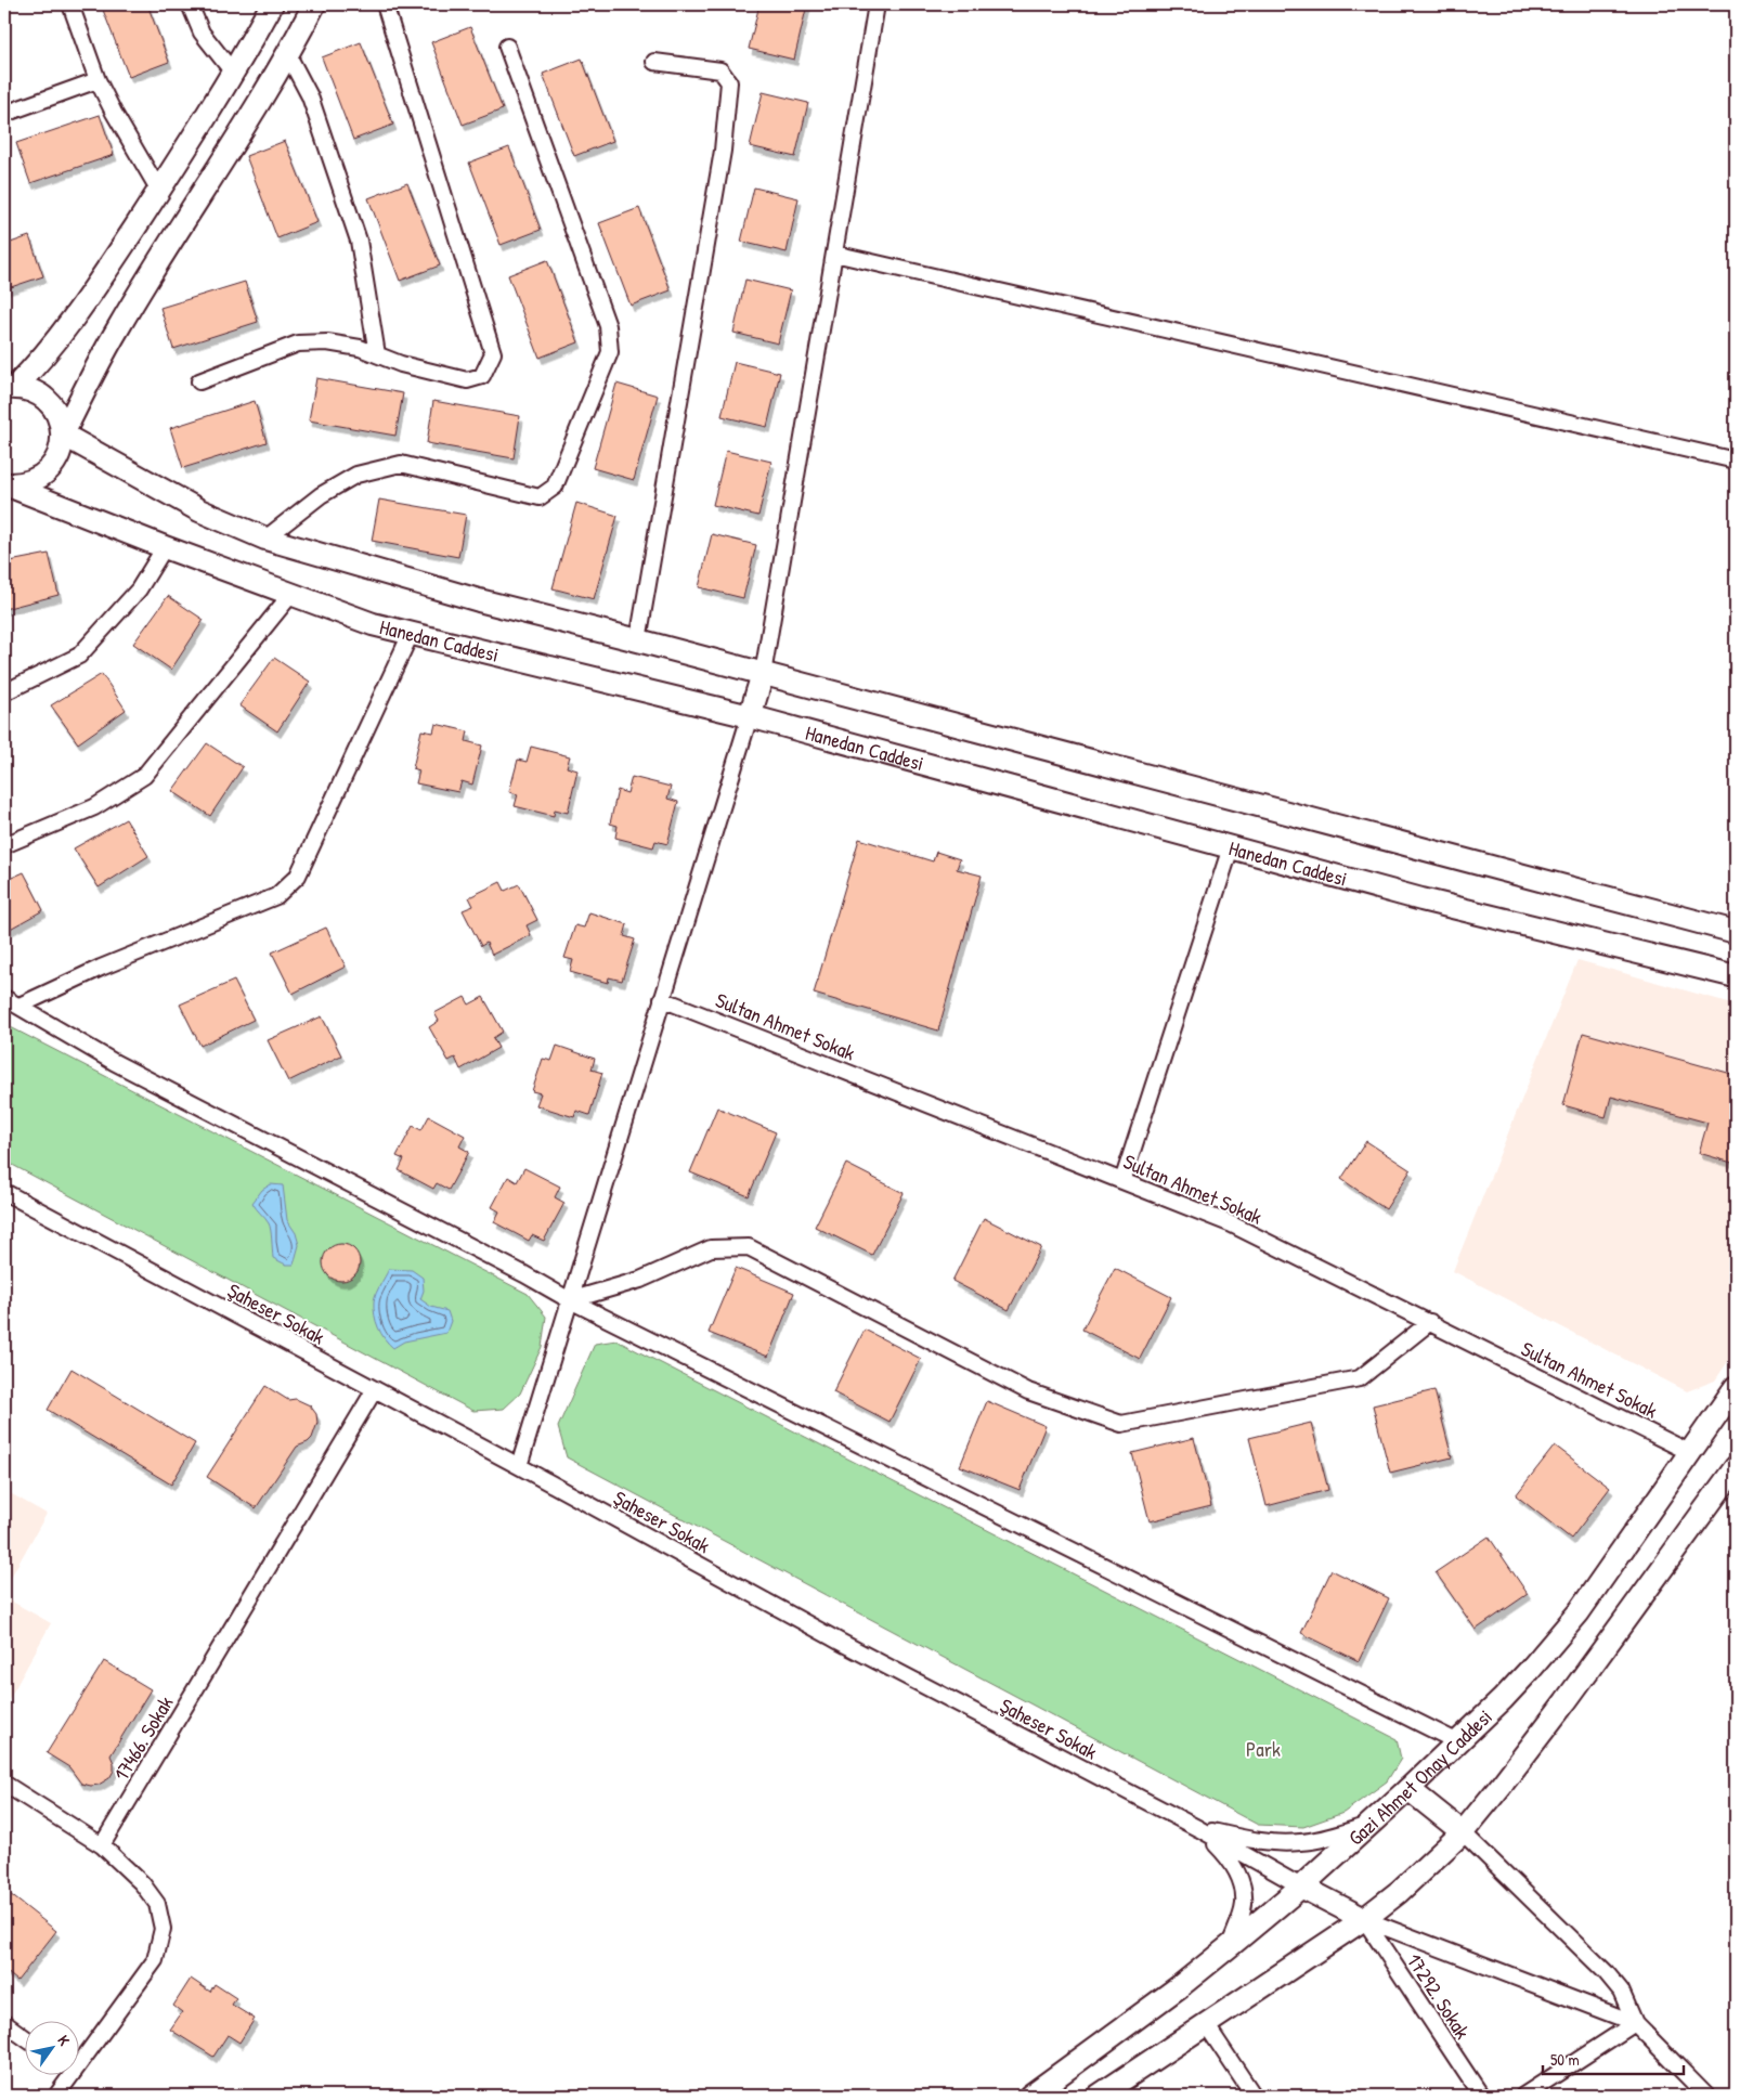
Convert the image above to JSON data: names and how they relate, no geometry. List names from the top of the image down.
{
  "streets": {
    "street": [
      "Hanedan Caddesi",
      "Sultan Ahmet Sokak",
      "Şaheser Sokak",
      "17466. Sokak",
      "Gazi Ahmet Onay Caddesi",
      "17292. Sokak"
    ]
  },
  "crossings": [
    ["Sultan Ahmet Sokak", "Gazi Ahmet Onay Caddesi"],
    ["Şaheser Sokak", "17466. Sokak"],
    ["Şaheser Sokak", "Gazi Ahmet Onay Caddesi"]
  ],
  "parks": ["Park"],
  "scale_bar": "50 m",
  "north": "top right"
}
